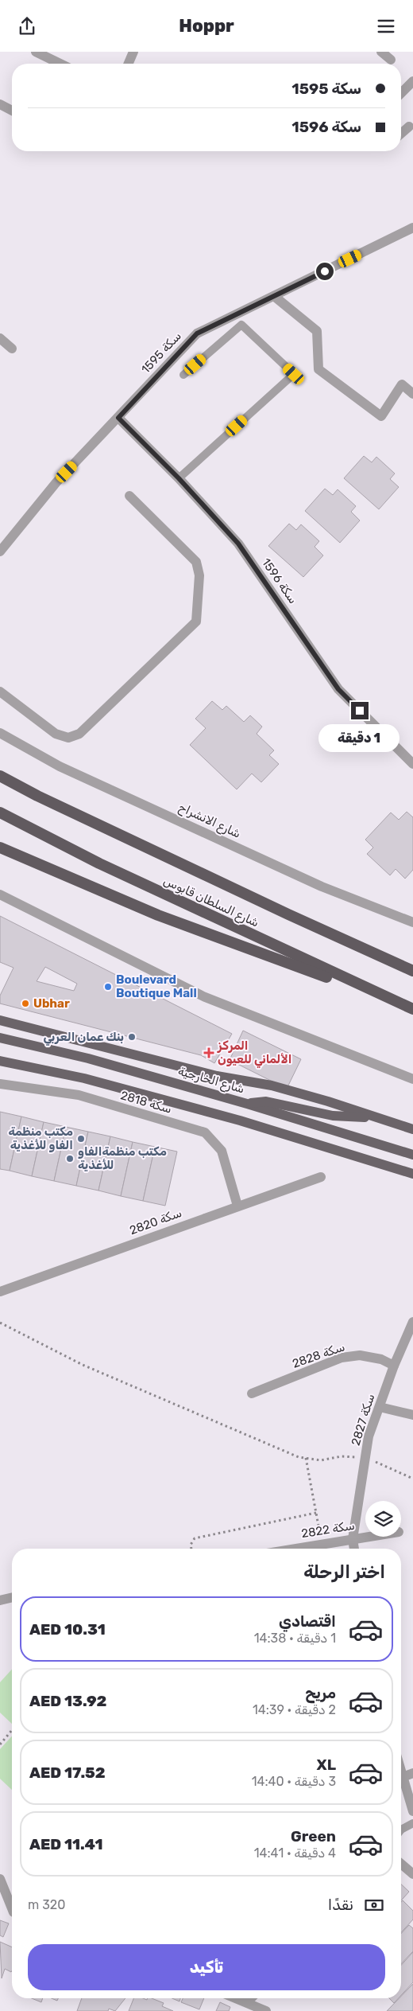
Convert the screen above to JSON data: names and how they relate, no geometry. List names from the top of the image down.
{
  "streets": {
    "highway": ["شارع السلطان قابوس"],
    "main road": ["شارع الخارجية"],
    "street": [
      "سكة 1595",
      "سكة 1596",
      "شارع الانشراح",
      "سكة 2818",
      "سكة 2820",
      "سكة 2828",
      "سكة 2827",
      "سكة 2822"
    ]
  },
  "crossings": [
    ["سكة 1595", "سكة 1596"],
    ["سكة 2818", "سكة 2820"],
    ["سكة 2828", "سكة 2827"],
    ["سكة 2827", "سكة 2822"]
  ],
  "places": {
    "other": [
      "Boulevard Boutique Mall",
      "Ubhar",
      "بنك عمان العربي",
      "مكتب منظمة الفاو للأغذية",
      "مكتب منظمةالفاو للأغذية"
    ],
    "health": ["المركز الألماني للعيون"]
  },
  "page": {
    "header": "Hoppr",
    "banner": ["سكة 1595", "سكة 1596"],
    "bubble": "1 دقيقة",
    "heading": "اختر الرحلة",
    "list": [
      {
        "name": "اقتصادي",
        "note": "1 دقيقة · 14:38",
        "value": "AED 10.31"
      },
      {
        "name": "مريح",
        "note": "2 دقيقة · 14:39",
        "value": "AED 13.92"
      },
      {
        "name": "XL",
        "note": "3 دقيقة · 14:40",
        "value": "AED 17.52"
      },
      {
        "name": "Green",
        "note": "4 دقيقة · 14:41",
        "value": "AED 11.41"
      }
    ],
    "pay": ["نقدًا", "320 m"],
    "buttons": "تأكيد"
  }
}
